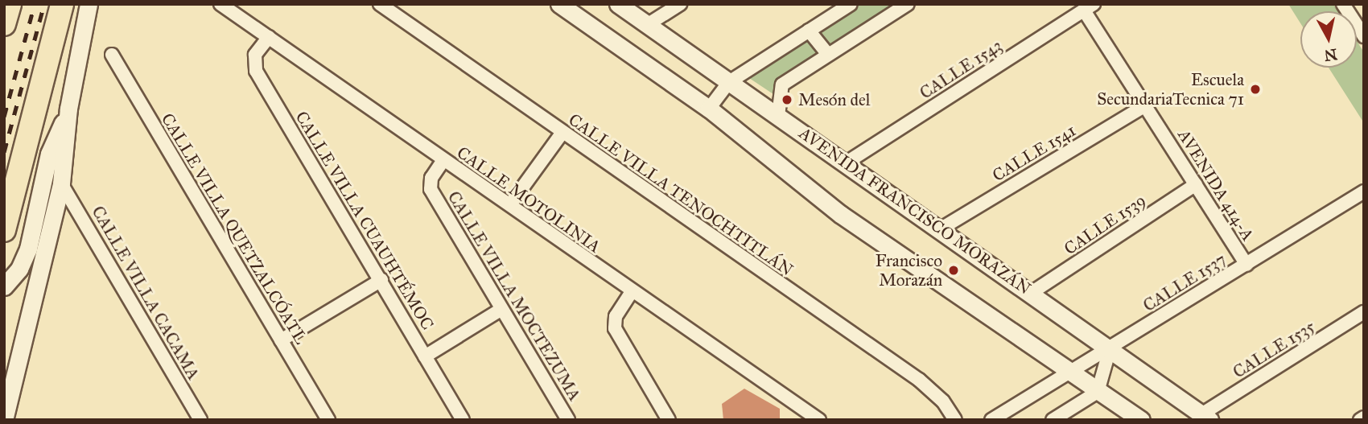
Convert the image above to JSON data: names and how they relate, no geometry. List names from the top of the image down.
{
  "streets": {
    "street": [
      "CALLE 1543",
      "CALLE 1541",
      "AVENIDA 414-A",
      "CALLE VILLA TENOCHTITLÁN",
      "CALLE MOTOLINIA",
      "AVENIDA FRANCISCO MORAZÁN",
      "CALLE VILLA CUAUHTÉMOC",
      "CALLE 1539",
      "CALLE VILLA QUETZALCÓATL",
      "CALLE 1537",
      "CALLE VILLA CACAMA",
      "CALLE VILLA MOCTEZUMA",
      "CALLE 1535"
    ]
  },
  "crossings": [
    ["CALLE 1543", "AVENIDA 414-A"],
    ["CALLE 1543", "AVENIDA FRANCISCO MORAZÁN"],
    ["CALLE 1541", "AVENIDA 414-A"],
    ["CALLE 1541", "AVENIDA FRANCISCO MORAZÁN"],
    ["AVENIDA 414-A", "CALLE 1539"],
    ["AVENIDA 414-A", "CALLE 1537"],
    ["CALLE MOTOLINIA", "CALLE VILLA CUAUHTÉMOC"],
    ["CALLE MOTOLINIA", "CALLE VILLA MOCTEZUMA"],
    ["AVENIDA FRANCISCO MORAZÁN", "CALLE 1539"],
    ["AVENIDA FRANCISCO MORAZÁN", "CALLE 1537"],
    ["AVENIDA FRANCISCO MORAZÁN", "CALLE 1535"]
  ],
  "places": ["Escuela SecundariaTecnica 71", "Mesón del", "Francisco Morazán"],
  "north": "bottom"
}
